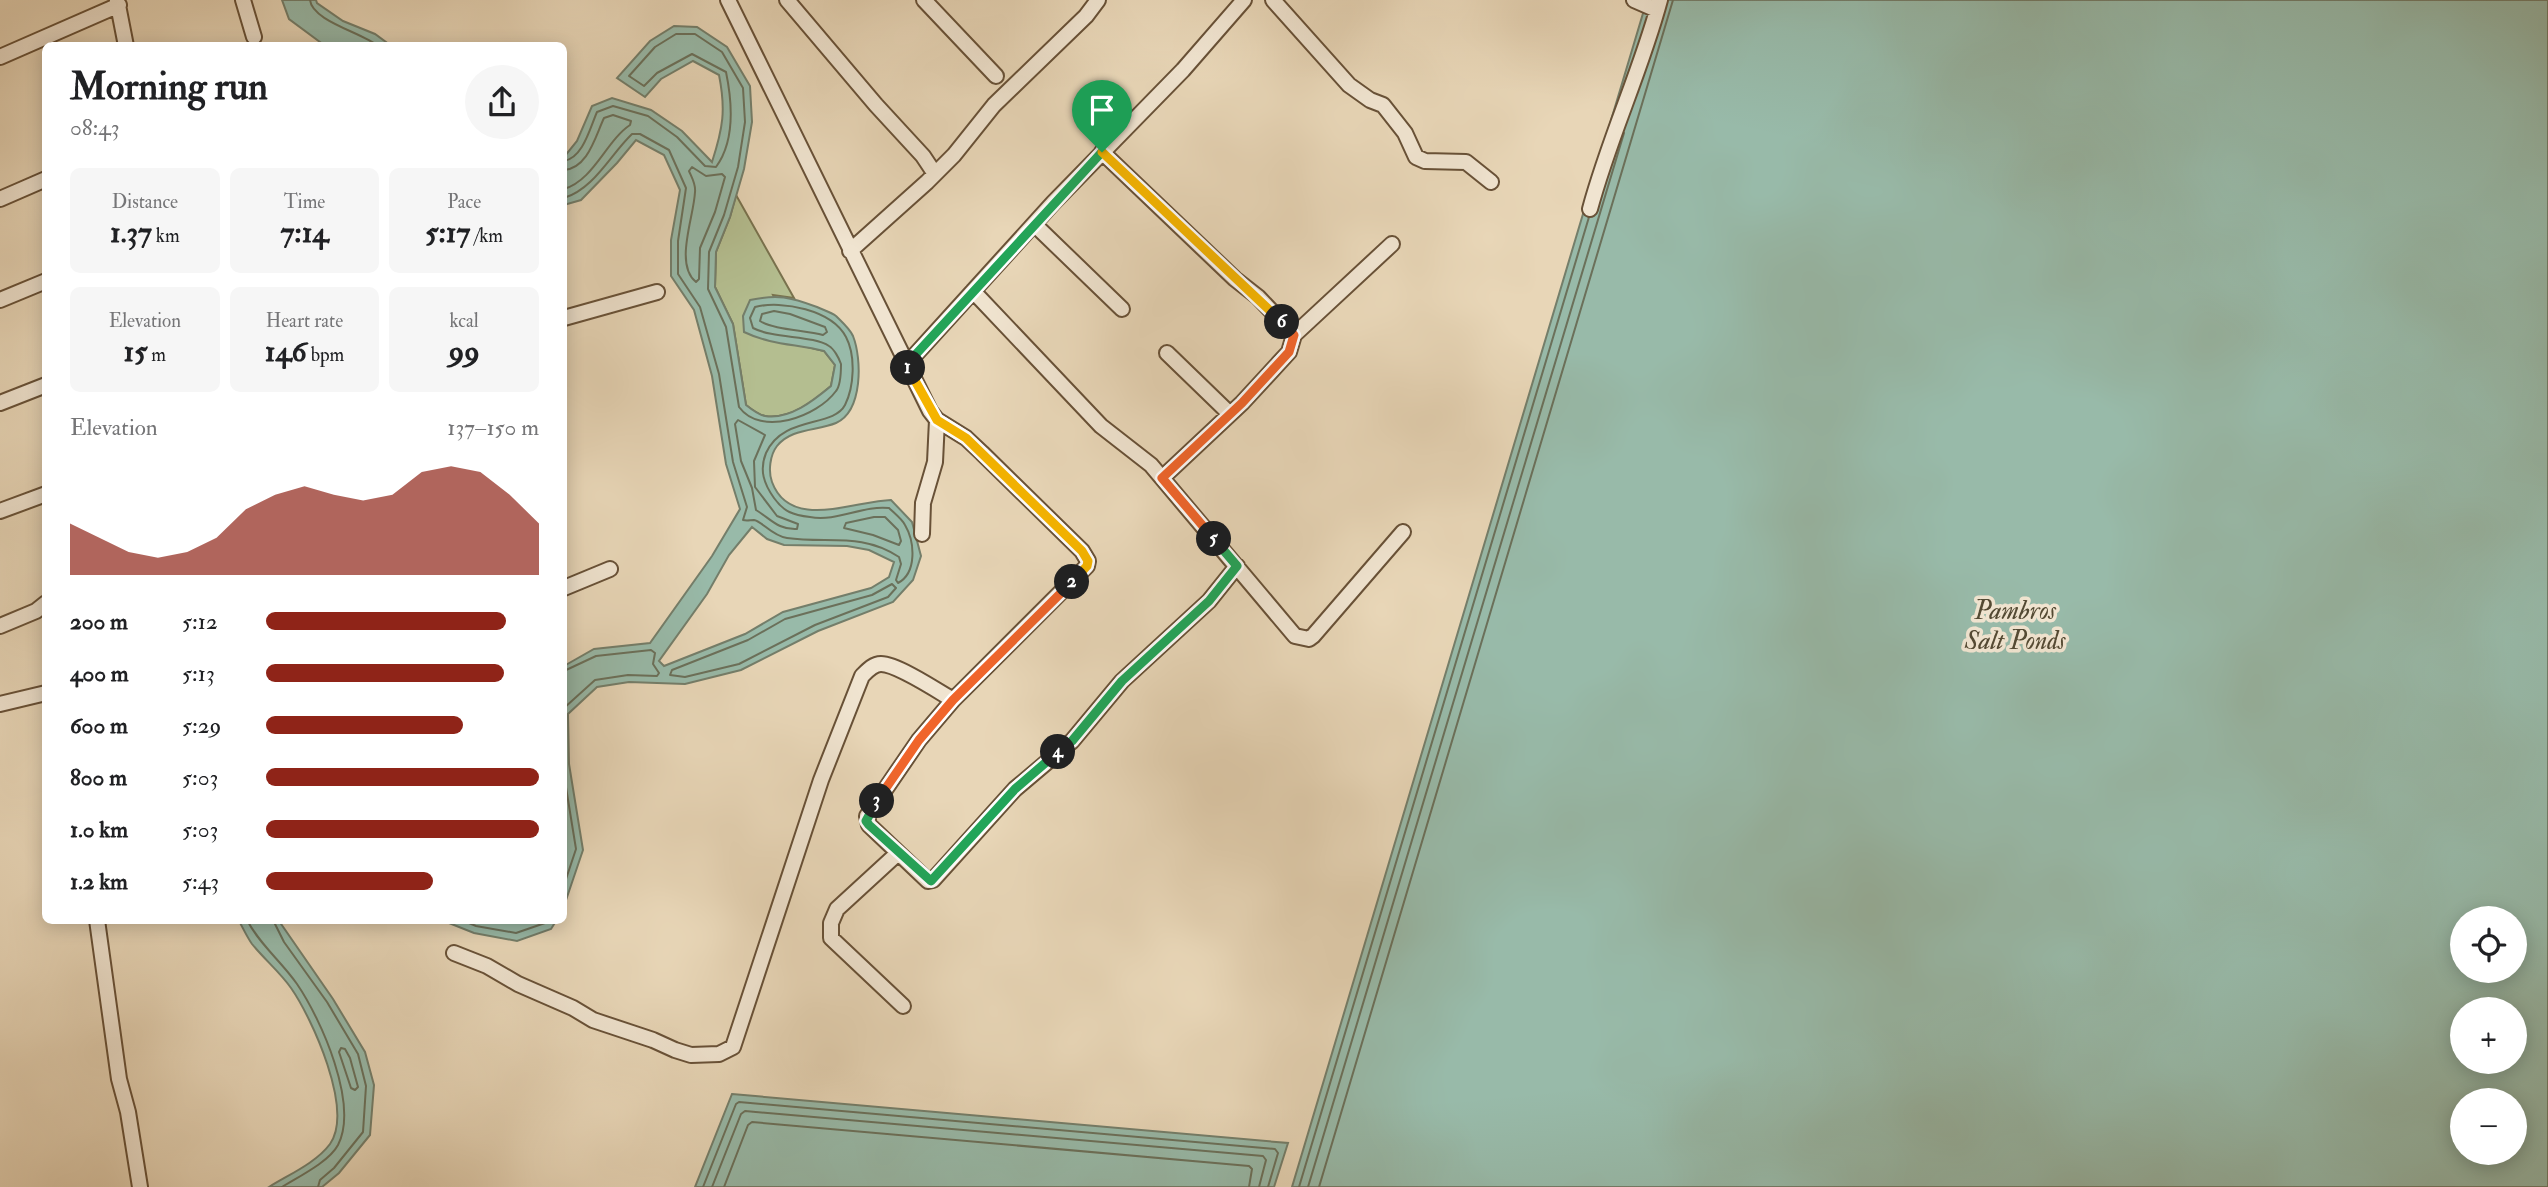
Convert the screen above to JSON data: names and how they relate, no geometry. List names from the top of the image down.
{
  "water": ["Pambros Salt Ponds"],
  "page": {
    "heading": ["Morning run", "08:43"],
    "stats": [
      ["Distance", "1.37 km"],
      ["Time", "7:14"],
      ["Pace", "5:17 /km"],
      ["Elevation", "15 m"],
      ["Heart rate", "146 bpm"],
      ["kcal", "99"]
    ],
    "pins": [
      "6",
      "1",
      "5",
      "2",
      "4",
      "3"
    ],
    "chart": ["Elevation", "137–150 m"],
    "list": [
      {
        "name": "200 m",
        "note": "5:12"
      },
      {
        "name": "400 m",
        "note": "5:13"
      },
      {
        "name": "600 m",
        "note": "5:29"
      },
      {
        "name": "800 m",
        "note": "5:03"
      },
      {
        "name": "1.0 km",
        "note": "5:03"
      },
      {
        "name": "1.2 km",
        "note": "5:43"
      }
    ],
    "map_buttons": ["+", "−"]
  }
}
